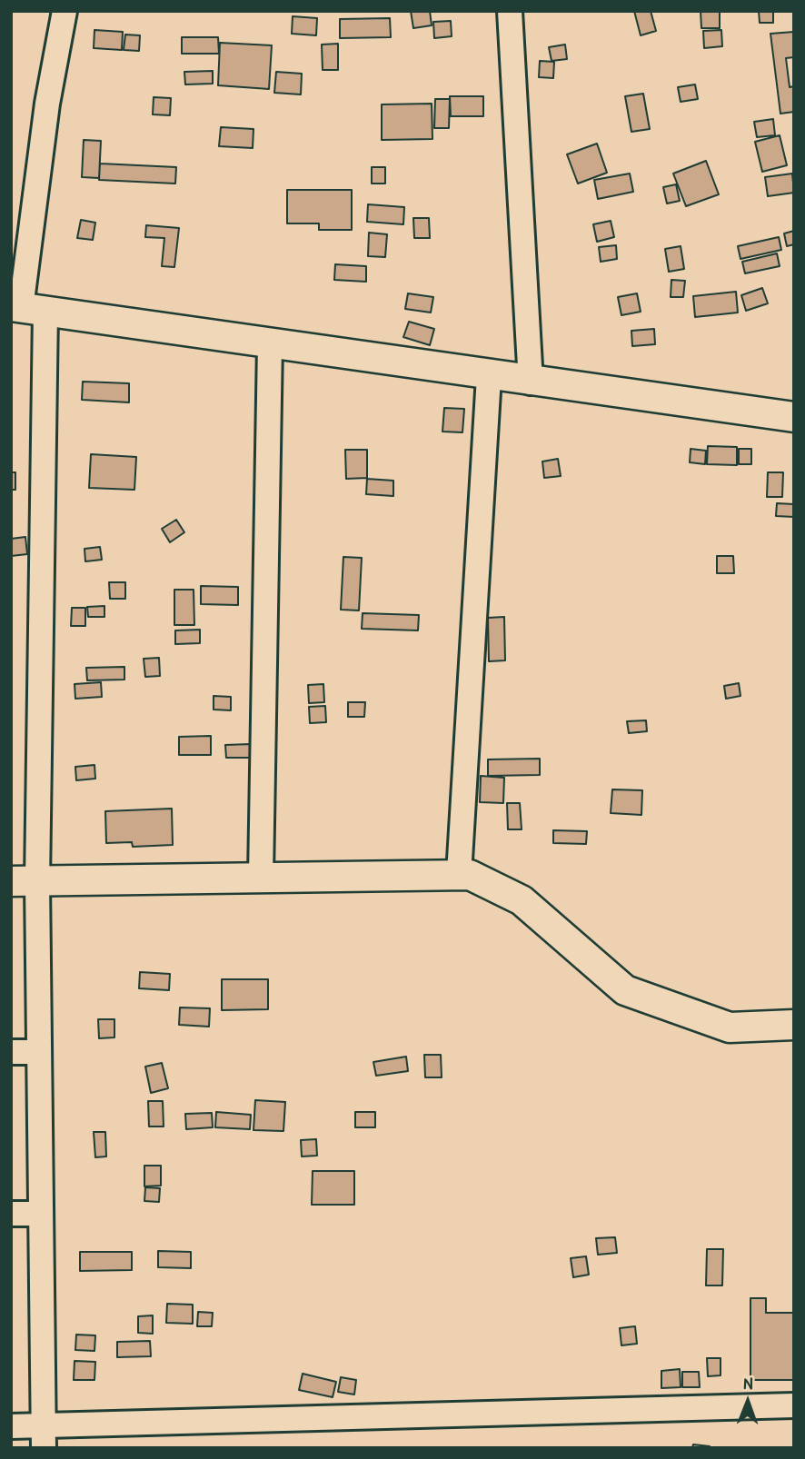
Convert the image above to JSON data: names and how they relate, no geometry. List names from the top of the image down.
{
  "north": "top"
}
